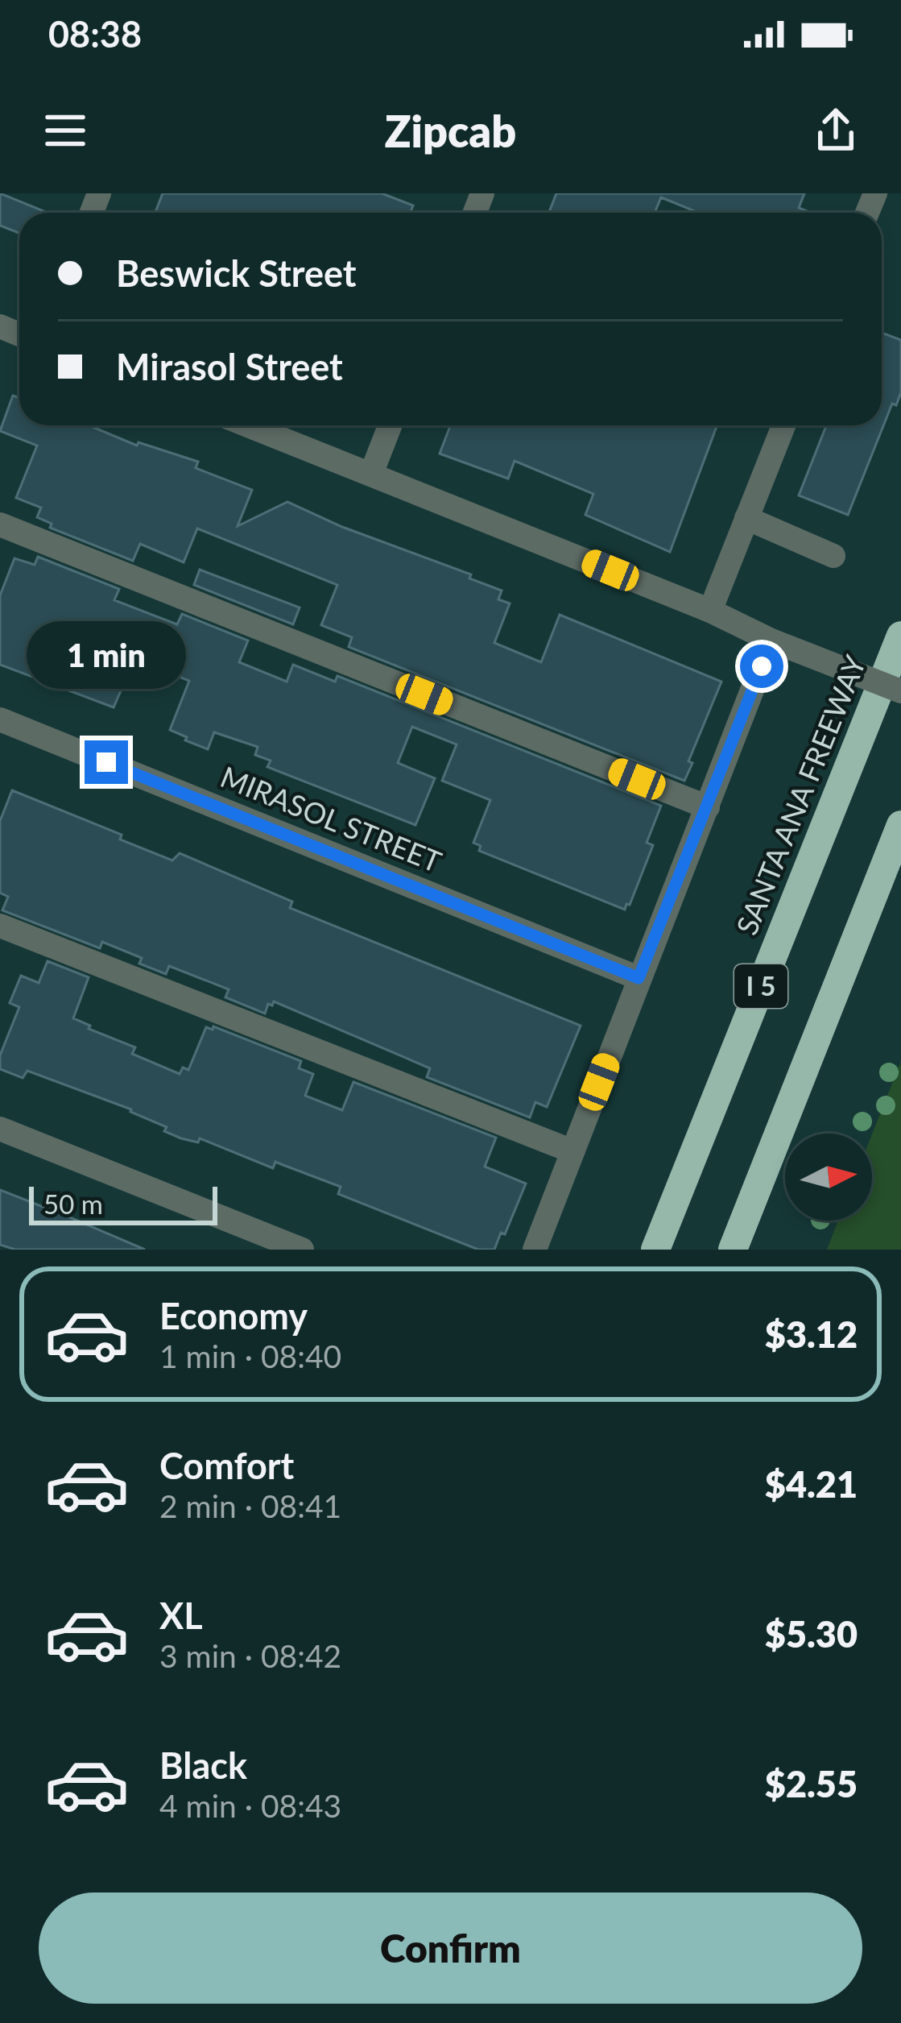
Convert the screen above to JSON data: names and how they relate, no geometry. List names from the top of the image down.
{
  "streets": {
    "highway": ["SANTA ANA FREEWAY", "I 5"],
    "street": ["MIRASOL STREET"]
  },
  "scale_bar": "50 m",
  "north": "right",
  "page": {
    "status": "08:38",
    "header": "Zipcab",
    "banner": ["Beswick Street", "Mirasol Street"],
    "bubble": "1 min",
    "scale": "50 m",
    "list": [
      {
        "name": "Economy",
        "note": "1 min · 08:40",
        "value": "$3.12"
      },
      {
        "name": "Comfort",
        "note": "2 min · 08:41",
        "value": "$4.21"
      },
      {
        "name": "XL",
        "note": "3 min · 08:42",
        "value": "$5.30"
      },
      {
        "name": "Black",
        "note": "4 min · 08:43",
        "value": "$2.55"
      }
    ],
    "buttons": "Confirm"
  }
}
